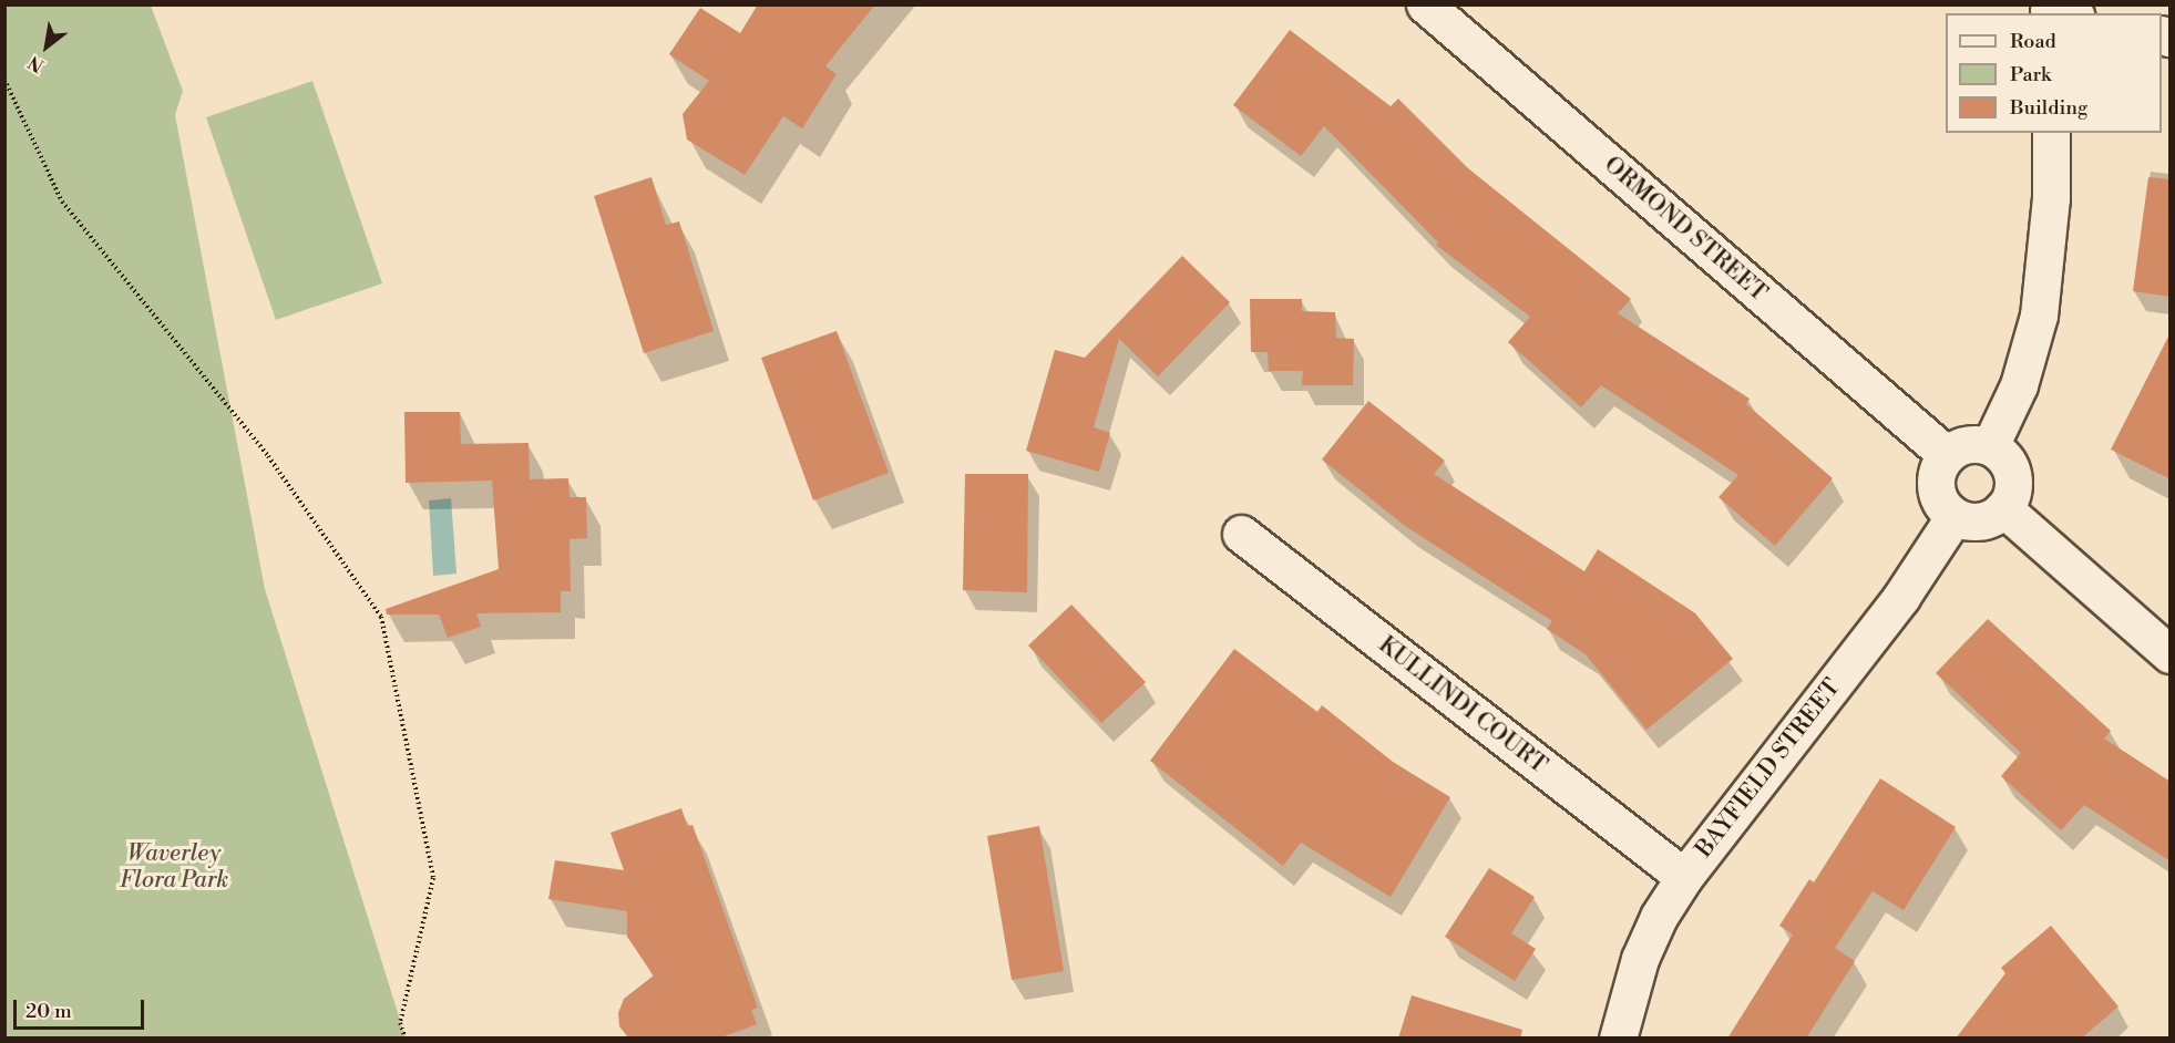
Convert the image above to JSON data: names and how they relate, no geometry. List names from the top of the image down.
{
  "streets": {
    "street": ["ORMOND STREET", "KULLINDI COURT", "BAYFIELD STREET"]
  },
  "crossings": [
    ["ORMOND STREET", "BAYFIELD STREET"],
    ["KULLINDI COURT", "BAYFIELD STREET"]
  ],
  "parks": ["Waverley Flora Park"],
  "legend": ["Road", "Park", "Building"],
  "scale_bar": "20 m",
  "north": "bottom left"
}
